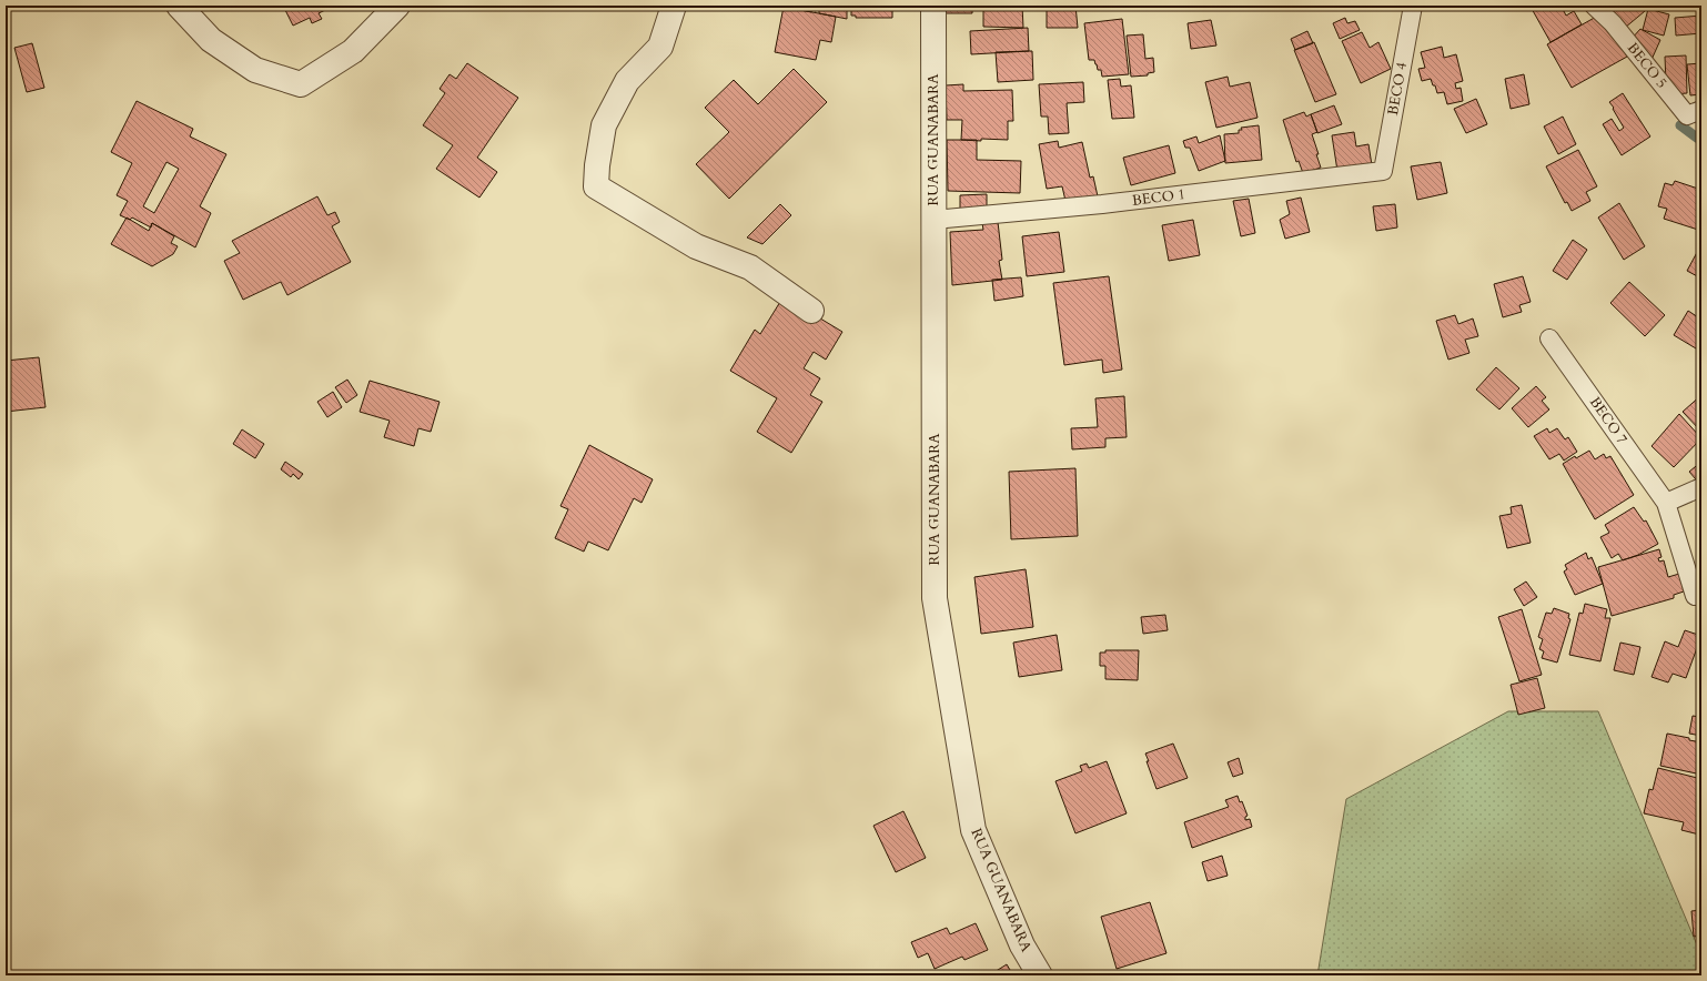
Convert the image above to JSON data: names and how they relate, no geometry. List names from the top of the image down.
{
  "streets": {
    "street": ["RUA GUANABARA"],
    "lane": [
      "BECO 5",
      "BECO 4",
      "BECO 1",
      "BECO 7"
    ]
  },
  "crossings": [
    ["BECO 4", "BECO 1"],
    ["RUA GUANABARA", "BECO 1"]
  ]
}
